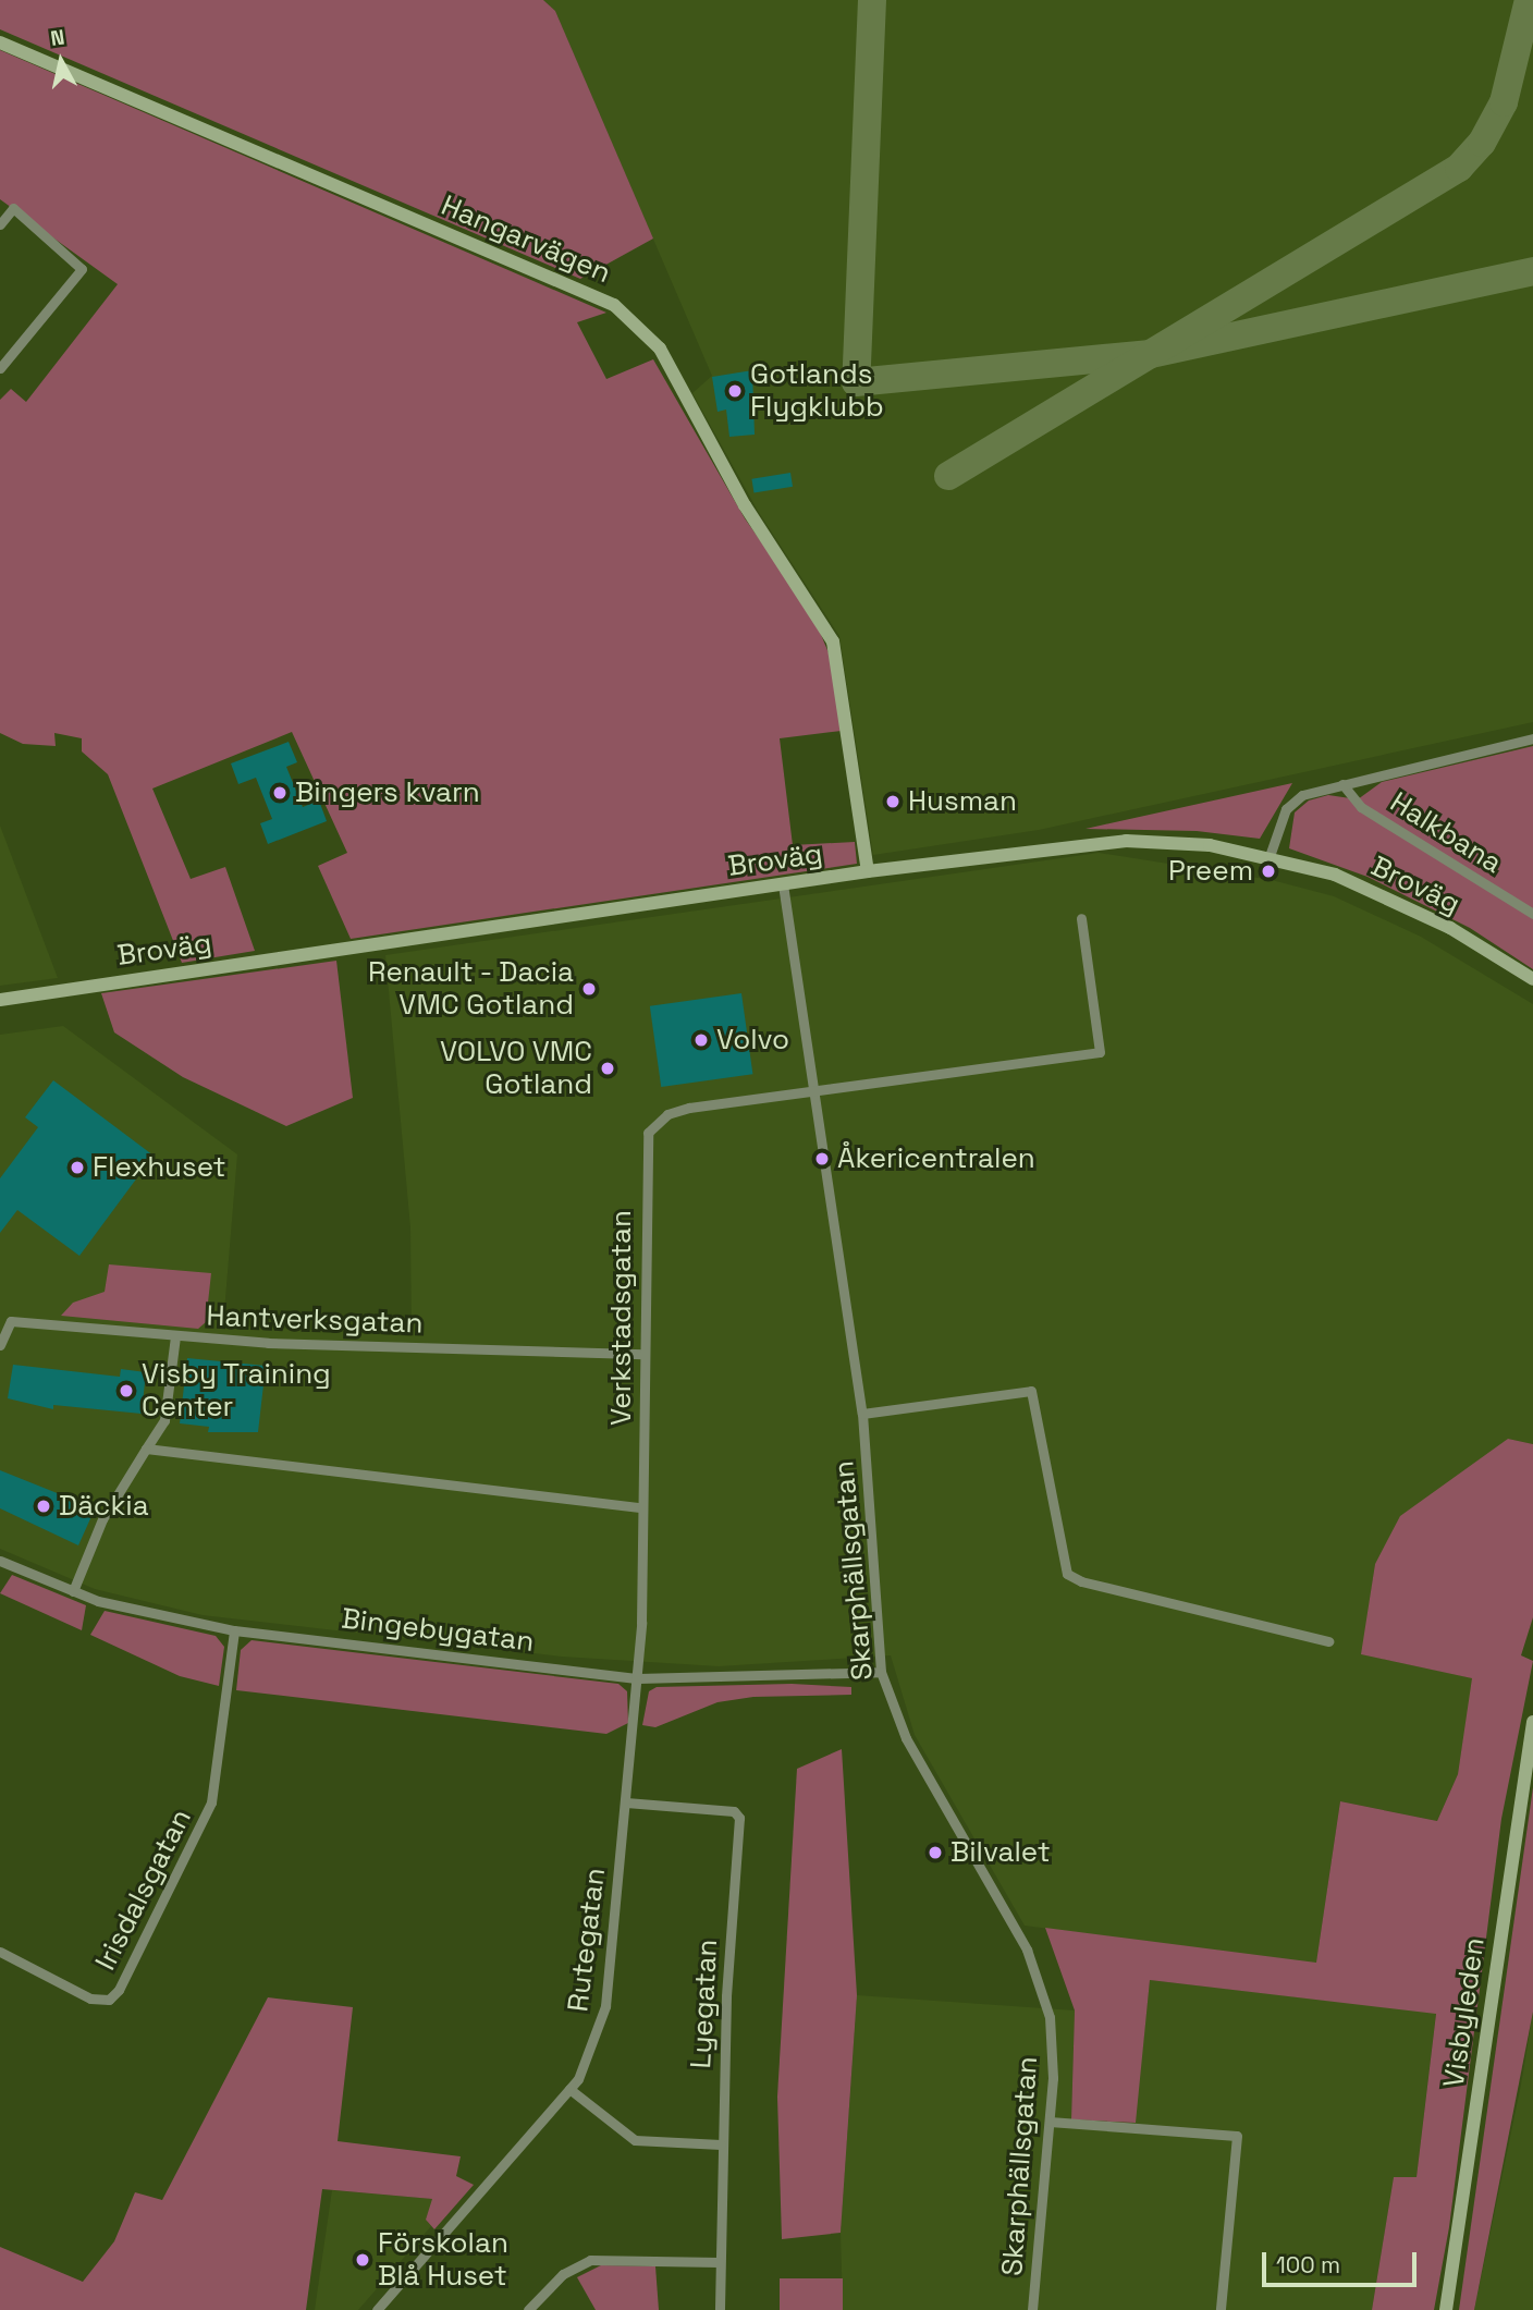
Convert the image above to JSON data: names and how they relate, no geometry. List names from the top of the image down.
{
  "streets": {
    "main road": ["Hangarvägen", "Broväg", "Visbyleden"],
    "street": [
      "Halkbana",
      "Verkstadsgatan",
      "Hantverksgatan",
      "Skarphällsgatan",
      "Bingebygatan",
      "Irisdalsgatan",
      "Rutegatan",
      "Lyegatan"
    ]
  },
  "crossings": [
    ["Hangarvägen", "Broväg"],
    ["Halkbana", "Broväg"],
    ["Broväg", "Skarphällsgatan"],
    ["Verkstadsgatan", "Hantverksgatan"],
    ["Verkstadsgatan", "Skarphällsgatan"],
    ["Verkstadsgatan", "Bingebygatan"],
    ["Verkstadsgatan", "Rutegatan"],
    ["Skarphällsgatan", "Bingebygatan"],
    ["Bingebygatan", "Irisdalsgatan"],
    ["Bingebygatan", "Rutegatan"],
    ["Rutegatan", "Lyegatan"]
  ],
  "places": [
    "Gotlands Flygklubb",
    "Bingers kvarn",
    "Husman",
    "Preem",
    "Renault - Dacia VMC Gotland",
    "Volvo",
    "VOLVO VMC Gotland",
    "Åkericentralen",
    "Flexhuset",
    "Visby Training Center",
    "Däckia",
    "Bilvalet",
    "Förskolan Blå Huset"
  ],
  "scale_bar": "100 m",
  "north": "top"
}
